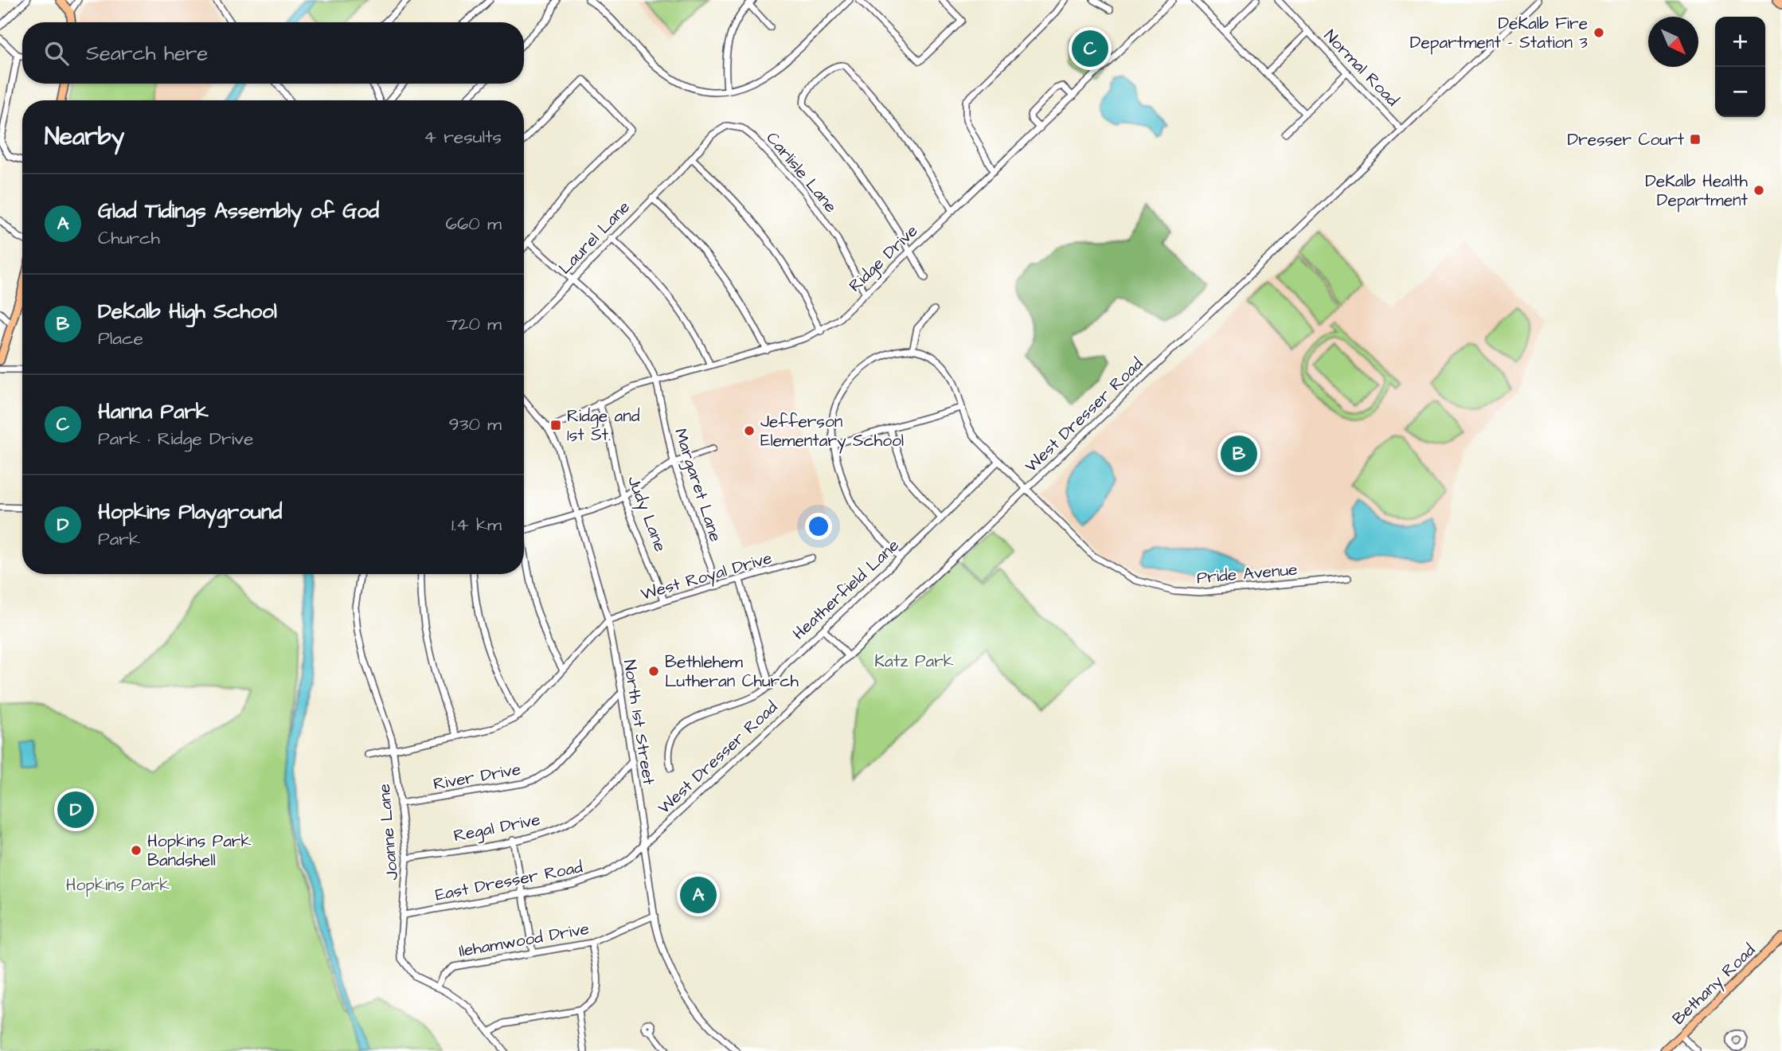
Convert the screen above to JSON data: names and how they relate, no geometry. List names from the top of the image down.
{
  "streets": {
    "main road": ["Bethany Road"],
    "street": [
      "Normal Road",
      "Carlisle Lane",
      "Laurel Lane",
      "Ridge Drive",
      "West Dresser Road",
      "Margaret Lane",
      "Judy Lane",
      "Pride Avenue",
      "West Royal Drive",
      "Heatherfield Lane",
      "North 1st Street",
      "River Drive",
      "Regal Drive",
      "Joanne Lane",
      "East Dresser Road",
      "Ilehamwood Drive"
    ]
  },
  "crossings": [
    ["Normal Road", "West Dresser Road"],
    ["Carlisle Lane", "Laurel Lane"],
    ["Carlisle Lane", "Ridge Drive"],
    ["Laurel Lane", "Margaret Lane"],
    ["Ridge Drive", "Margaret Lane"],
    ["Ridge Drive", "Judy Lane"],
    ["Ridge Drive", "North 1st Street"],
    ["West Dresser Road", "Pride Avenue"],
    ["West Dresser Road", "North 1st Street"],
    ["West Dresser Road", "East Dresser Road"],
    ["Margaret Lane", "West Royal Drive"],
    ["Judy Lane", "West Royal Drive"],
    ["Pride Avenue", "Heatherfield Lane"],
    ["West Royal Drive", "North 1st Street"],
    ["North 1st Street", "River Drive"],
    ["North 1st Street", "Regal Drive"],
    ["North 1st Street", "East Dresser Road"],
    ["North 1st Street", "Ilehamwood Drive"],
    ["River Drive", "Joanne Lane"],
    ["Regal Drive", "Joanne Lane"],
    ["Joanne Lane", "East Dresser Road"],
    ["Joanne Lane", "Ilehamwood Drive"]
  ],
  "parks": ["Katz Park", "Hopkins Park"],
  "places": {
    "other": [
      "DeKalb Fire Department - Station 3",
      "DeKalb Health Department",
      "Jefferson Elementary School",
      "Bethlehem Lutheran Church",
      "Hopkins Park Bandshell"
    ],
    "transit": ["Dresser Court", "Ridge and 1st St."]
  },
  "north": "bottom right",
  "page": {
    "map_buttons": ["+", "−"],
    "search": "Search here",
    "pins": [
      "C",
      "B",
      "D",
      "A"
    ],
    "heading": ["Nearby", "4 results"],
    "list": [
      {
        "mark": "A",
        "name": "Glad Tidings Assembly of God",
        "note": "Church",
        "value": "660 m"
      },
      {
        "mark": "B",
        "name": "DeKalb High School",
        "note": "Place",
        "value": "720 m"
      },
      {
        "mark": "C",
        "name": "Hanna Park",
        "note": "Park · Ridge Drive",
        "value": "930 m"
      },
      {
        "mark": "D",
        "name": "Hopkins Playground",
        "note": "Park",
        "value": "1.4 km"
      }
    ]
  }
}
